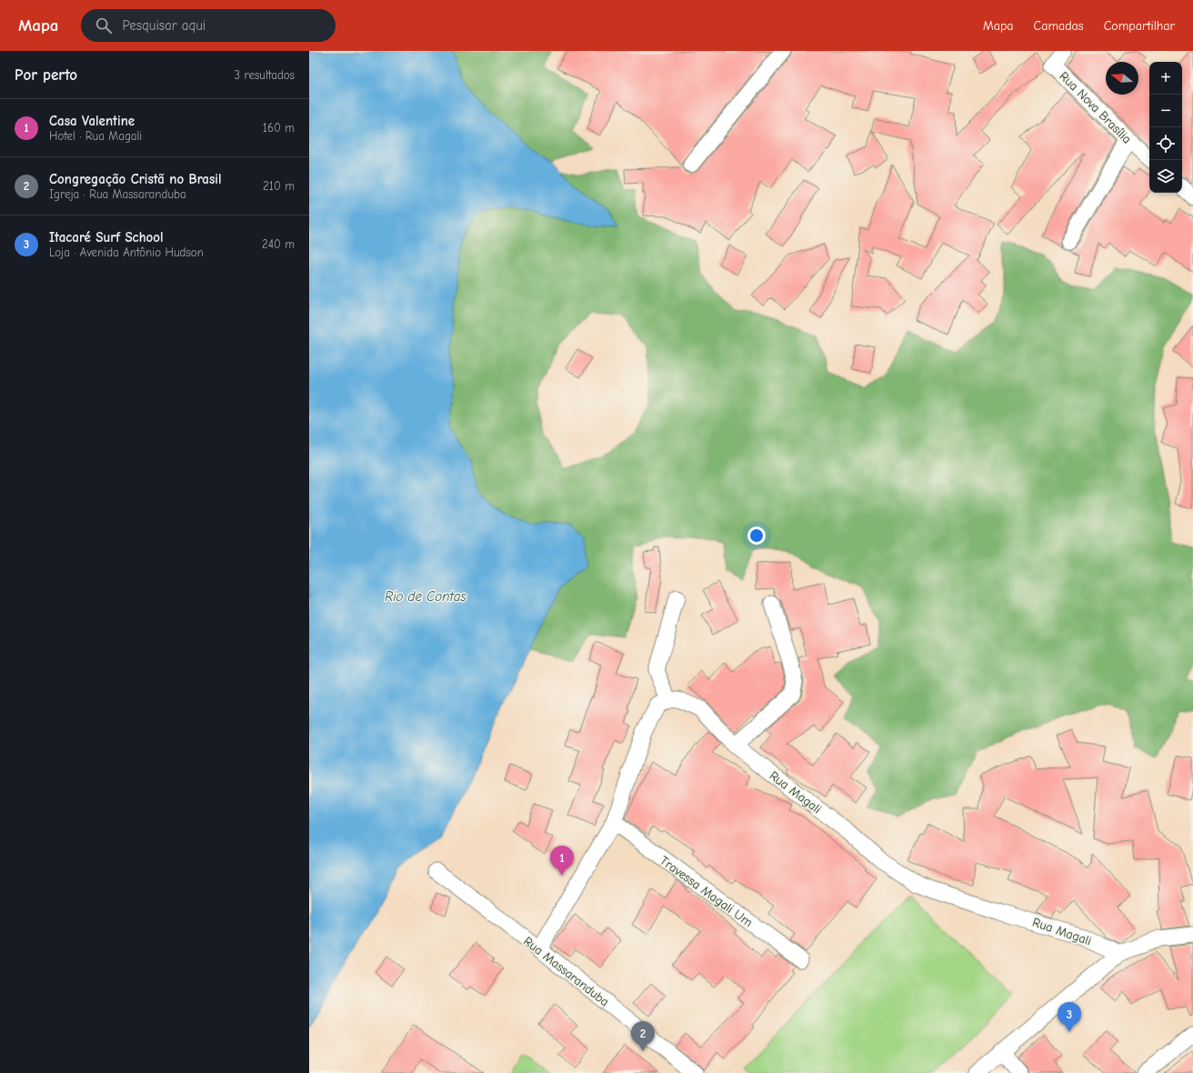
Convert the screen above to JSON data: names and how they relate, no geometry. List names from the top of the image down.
{
  "streets": {
    "street": [
      "Rua Nova Brasília",
      "Rua Magali",
      "Travessa Magali Um",
      "Rua Massaranduba"
    ]
  },
  "water": ["Rio de Contas"],
  "north": "left",
  "page": {
    "header": "Mapa",
    "search": "Pesquisar aqui",
    "nav": ["Mapa", "Camadas", "Compartilhar"],
    "heading": ["Por perto", "3 resultados"],
    "map_buttons": ["+", "−"],
    "list": [
      {
        "mark": "1",
        "name": "Casa Valentine",
        "note": "Hotel · Rua Magali",
        "value": "160 m"
      },
      {
        "mark": "2",
        "name": "Congregação Cristã no Brasil",
        "note": "Igreja · Rua Massaranduba",
        "value": "210 m"
      },
      {
        "mark": "3",
        "name": "Itacaré Surf School",
        "note": "Loja · Avenida Antônio Hudson",
        "value": "240 m"
      }
    ],
    "pins": ["1", "3", "2"]
  }
}
